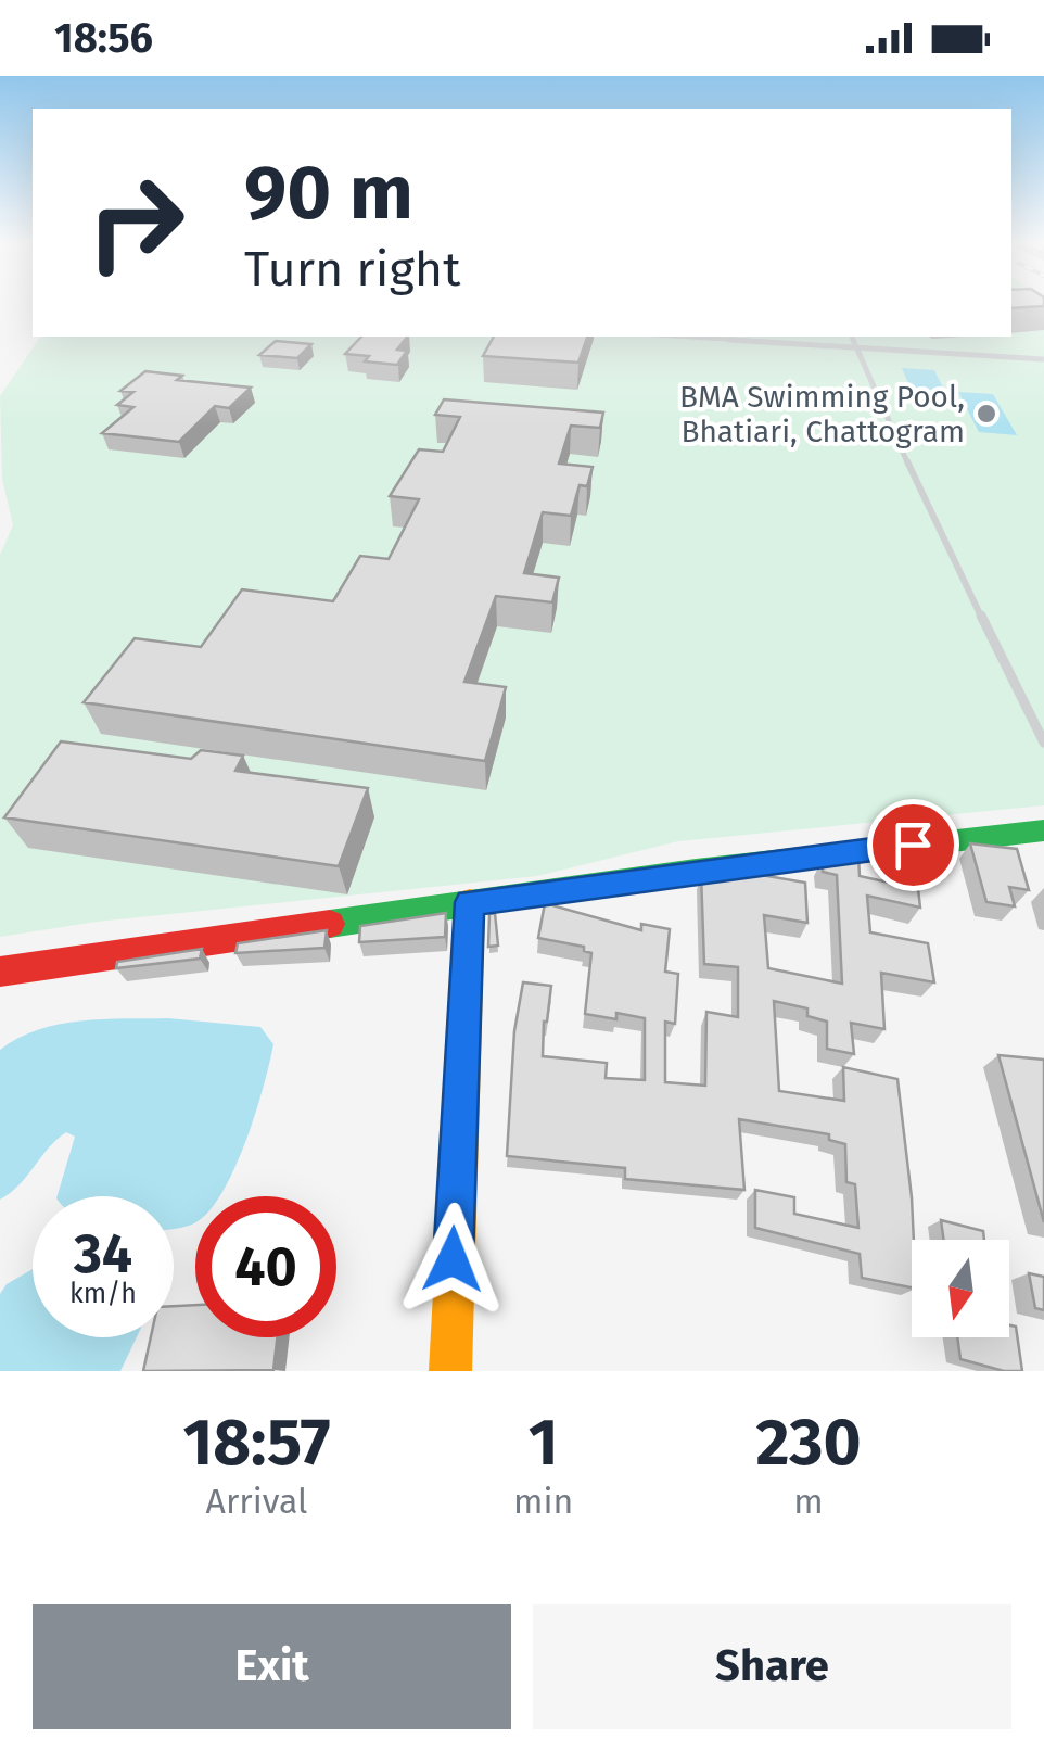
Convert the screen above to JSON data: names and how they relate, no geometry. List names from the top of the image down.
{
  "places": ["BMA Swimming Pool, Bhatiari, Chattogram"],
  "north": "bottom",
  "page": {
    "status": "18:56",
    "turn": ["90 m", "Turn right"],
    "speed": "34 km/h",
    "limit": "40",
    "eta": [
      "18:57",
      "Arrival",
      "1",
      "min",
      "230",
      "m"
    ],
    "buttons": ["Exit", "Share"]
  }
}
